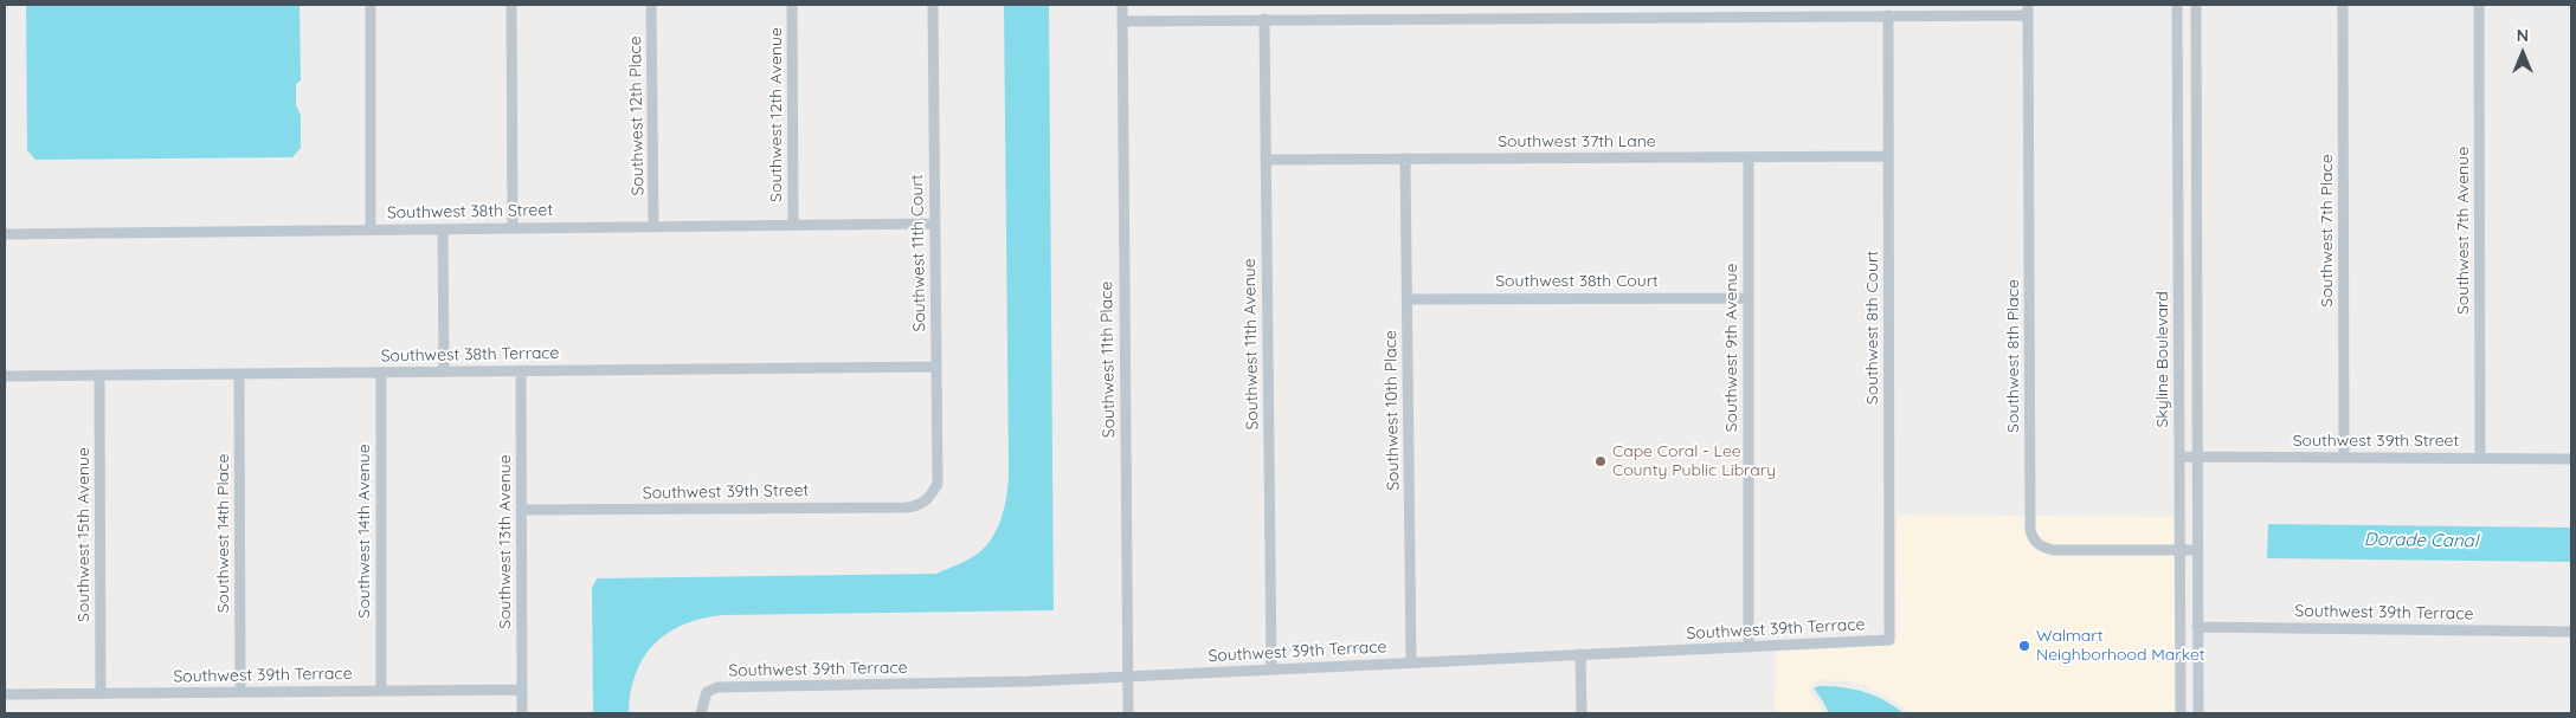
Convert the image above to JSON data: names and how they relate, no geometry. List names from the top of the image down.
{
  "streets": {
    "street": [
      "Southwest 12th Avenue",
      "Southwest 12th Place",
      "Southwest 37th Lane",
      "Southwest 38th Street",
      "Southwest 7th Place",
      "Southwest 7th Avenue",
      "Southwest 11th Court",
      "Southwest 38th Court",
      "Southwest 8th Court",
      "Southwest 11th Avenue",
      "Southwest 9th Avenue",
      "Southwest 38th Terrace",
      "Southwest 8th Place",
      "Southwest 11th Place",
      "Skyline Boulevard",
      "Southwest 10th Place",
      "Southwest 39th Street",
      "Southwest 14th Avenue",
      "Southwest 14th Place",
      "Southwest 15th Avenue",
      "Southwest 13th Avenue",
      "Southwest 39th Terrace"
    ]
  },
  "crossings": [
    ["Southwest 12th Avenue", "Southwest 38th Street"],
    ["Southwest 12th Place", "Southwest 38th Street"],
    ["Southwest 37th Lane", "Southwest 8th Court"],
    ["Southwest 37th Lane", "Southwest 11th Avenue"],
    ["Southwest 37th Lane", "Southwest 9th Avenue"],
    ["Southwest 37th Lane", "Southwest 10th Place"],
    ["Southwest 38th Street", "Southwest 11th Court"],
    ["Southwest 7th Place", "Southwest 39th Street"],
    ["Southwest 7th Avenue", "Southwest 39th Street"],
    ["Southwest 11th Court", "Southwest 38th Terrace"],
    ["Southwest 11th Court", "Southwest 39th Street"],
    ["Southwest 38th Court", "Southwest 9th Avenue"],
    ["Southwest 38th Court", "Southwest 10th Place"],
    ["Southwest 8th Court", "Southwest 39th Terrace"],
    ["Southwest 11th Avenue", "Southwest 39th Terrace"],
    ["Southwest 9th Avenue", "Southwest 39th Terrace"],
    ["Southwest 38th Terrace", "Southwest 14th Avenue"],
    ["Southwest 38th Terrace", "Southwest 14th Place"],
    ["Southwest 38th Terrace", "Southwest 15th Avenue"],
    ["Southwest 38th Terrace", "Southwest 13th Avenue"],
    ["Southwest 8th Place", "Skyline Boulevard"],
    ["Southwest 11th Place", "Southwest 39th Terrace"],
    ["Skyline Boulevard", "Southwest 39th Street"],
    ["Skyline Boulevard", "Southwest 39th Terrace"],
    ["Southwest 10th Place", "Southwest 39th Terrace"],
    ["Southwest 39th Street", "Southwest 13th Avenue"],
    ["Southwest 14th Avenue", "Southwest 39th Terrace"],
    ["Southwest 14th Place", "Southwest 39th Terrace"],
    ["Southwest 15th Avenue", "Southwest 39th Terrace"],
    ["Southwest 13th Avenue", "Southwest 39th Terrace"]
  ],
  "water": ["Dorade Canal"],
  "places": ["Cape Coral - Lee County Public Library", "Walmart Neighborhood Market"],
  "north": "top"
}
